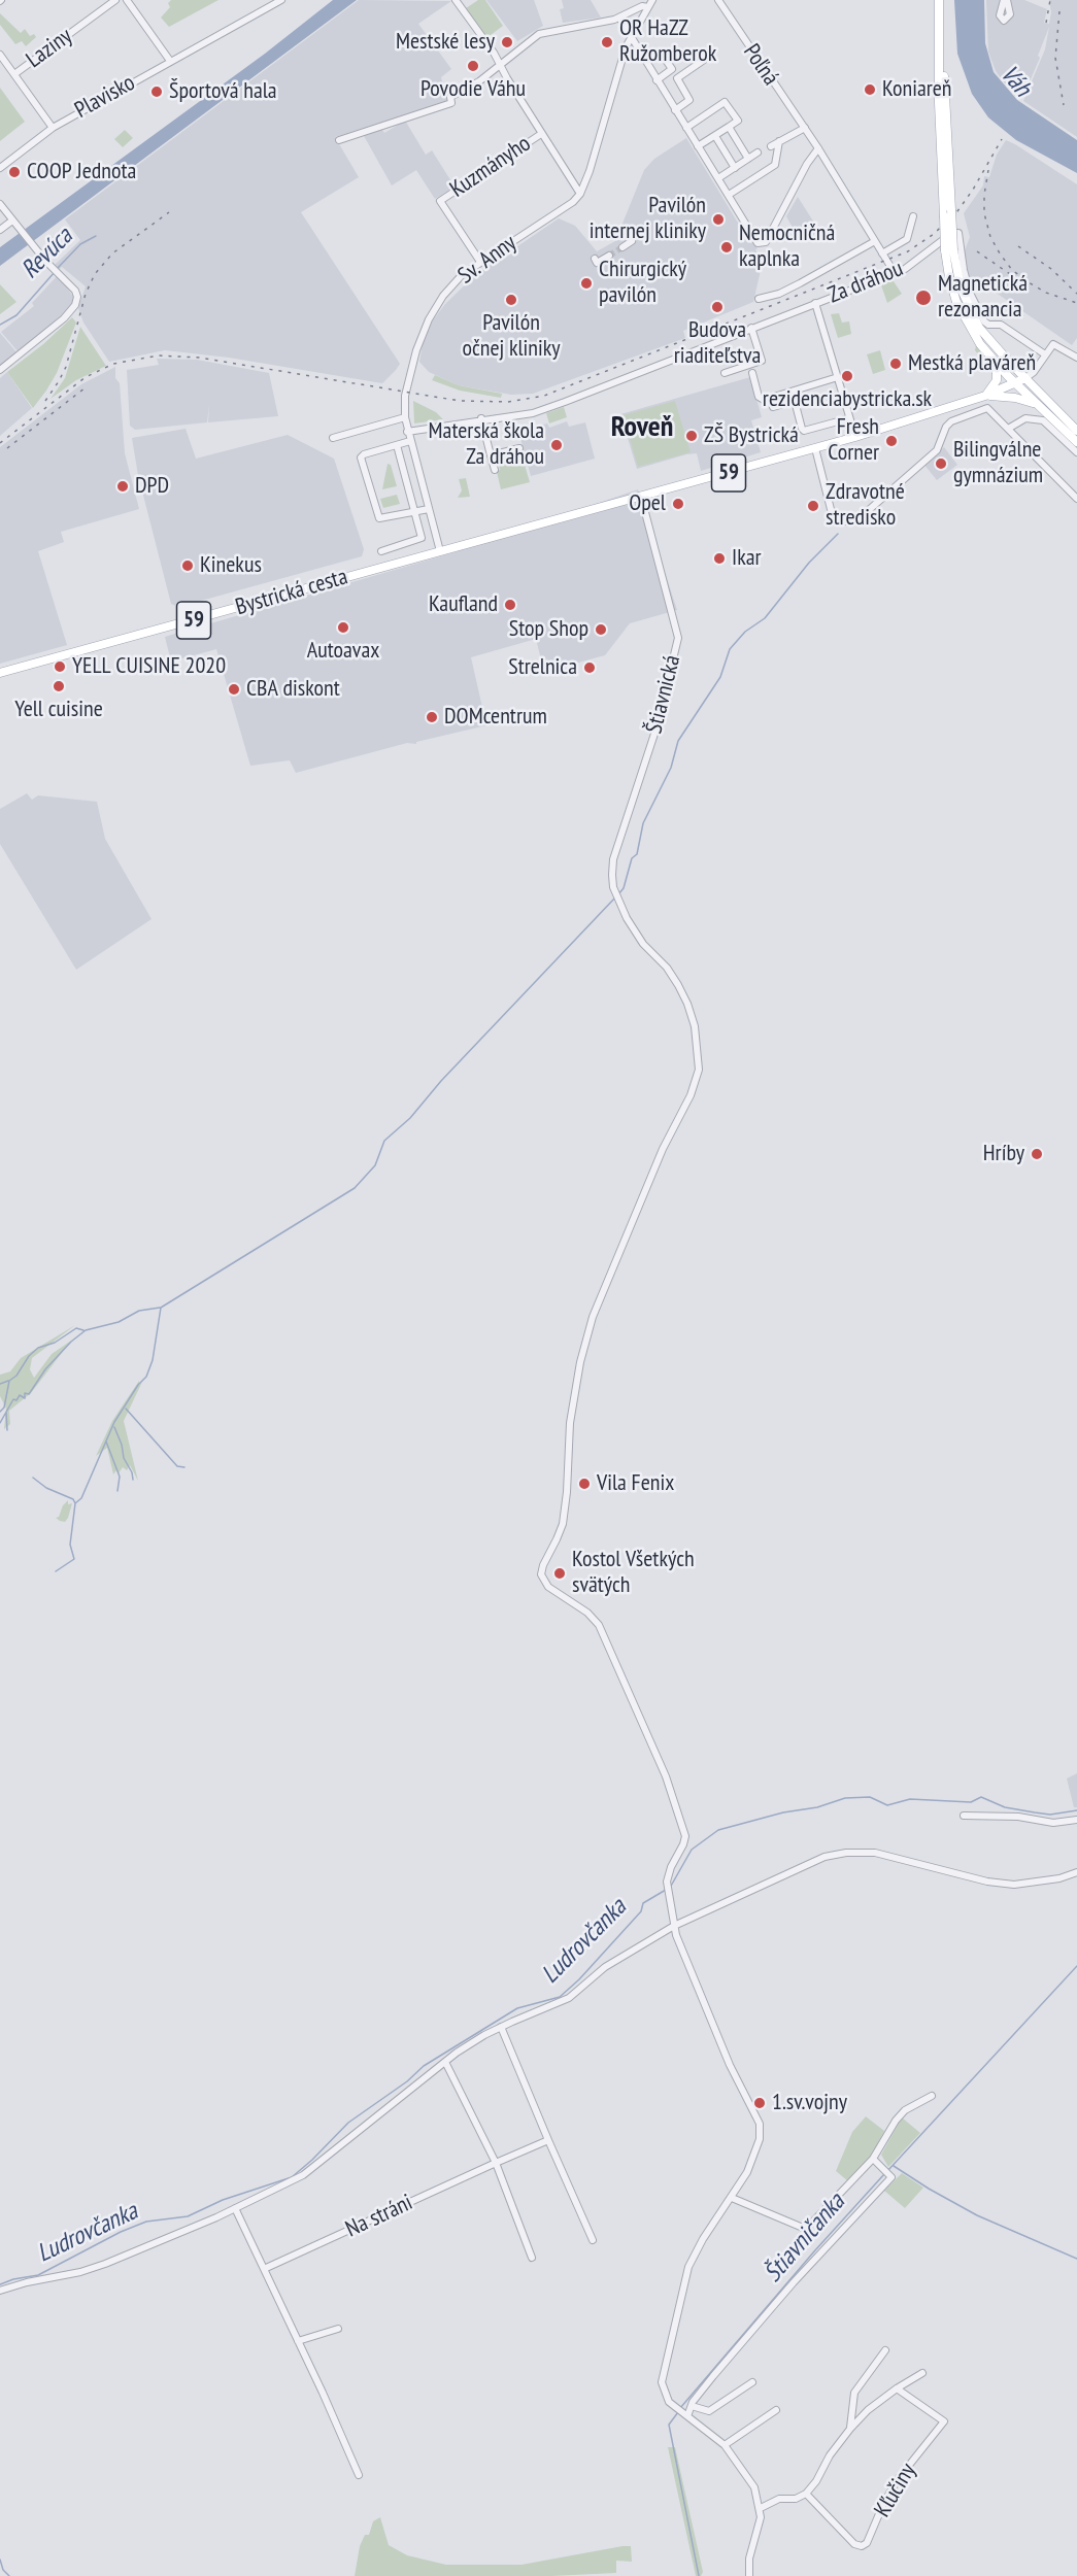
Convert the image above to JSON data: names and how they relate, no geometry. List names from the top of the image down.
{
  "streets": {
    "main road": ["59", "Bystrická cesta"],
    "street": [
      "Laziny",
      "Poľná",
      "Plavisko",
      "Kuzmányho",
      "Sv. Anny",
      "Za dráhou",
      "Štiavnická",
      "Na stráni",
      "Kľučiny"
    ]
  },
  "crossings": [
    ["Poľná", "Za dráhou"],
    ["Kuzmányho", "Sv. Anny"],
    ["Bystrická cesta", "Štiavnická"]
  ],
  "districts": ["Roveň"],
  "water": [
    "Váh",
    "Revúca",
    "Ludrovčanka",
    "Štiavničanka"
  ],
  "places": [
    "Mestské lesy",
    "OR HaZZ Ružomberok",
    "Povodie Váhu",
    "Koniareň",
    "Športová hala",
    "COOP Jednota",
    "Pavilón internej kliniky",
    "Nemocničná kaplnka",
    "Chirurgický pavilón",
    "Magnetická rezonancia",
    "Pavilón očnej kliniky",
    "Budova riaditeľstva",
    "Mestká plaváreň",
    "rezidenciabystricka.sk",
    "ZŠ Bystrická",
    "Fresh Corner",
    "Materská škola Za dráhou",
    "Bilingválne gymnázium",
    "DPD",
    "Opel",
    "Zdravotné stredisko",
    "Ikar",
    "Kinekus",
    "Kaufland",
    "Autoavax",
    "Stop Shop",
    "YELL CUISINE 2020",
    "Strelnica",
    "Yell cuisine",
    "CBA diskont",
    "DOMcentrum",
    "Hríby",
    "Vila Fenix",
    "Kostol Všetkých svätých",
    "1.sv.vojny"
  ]
}
